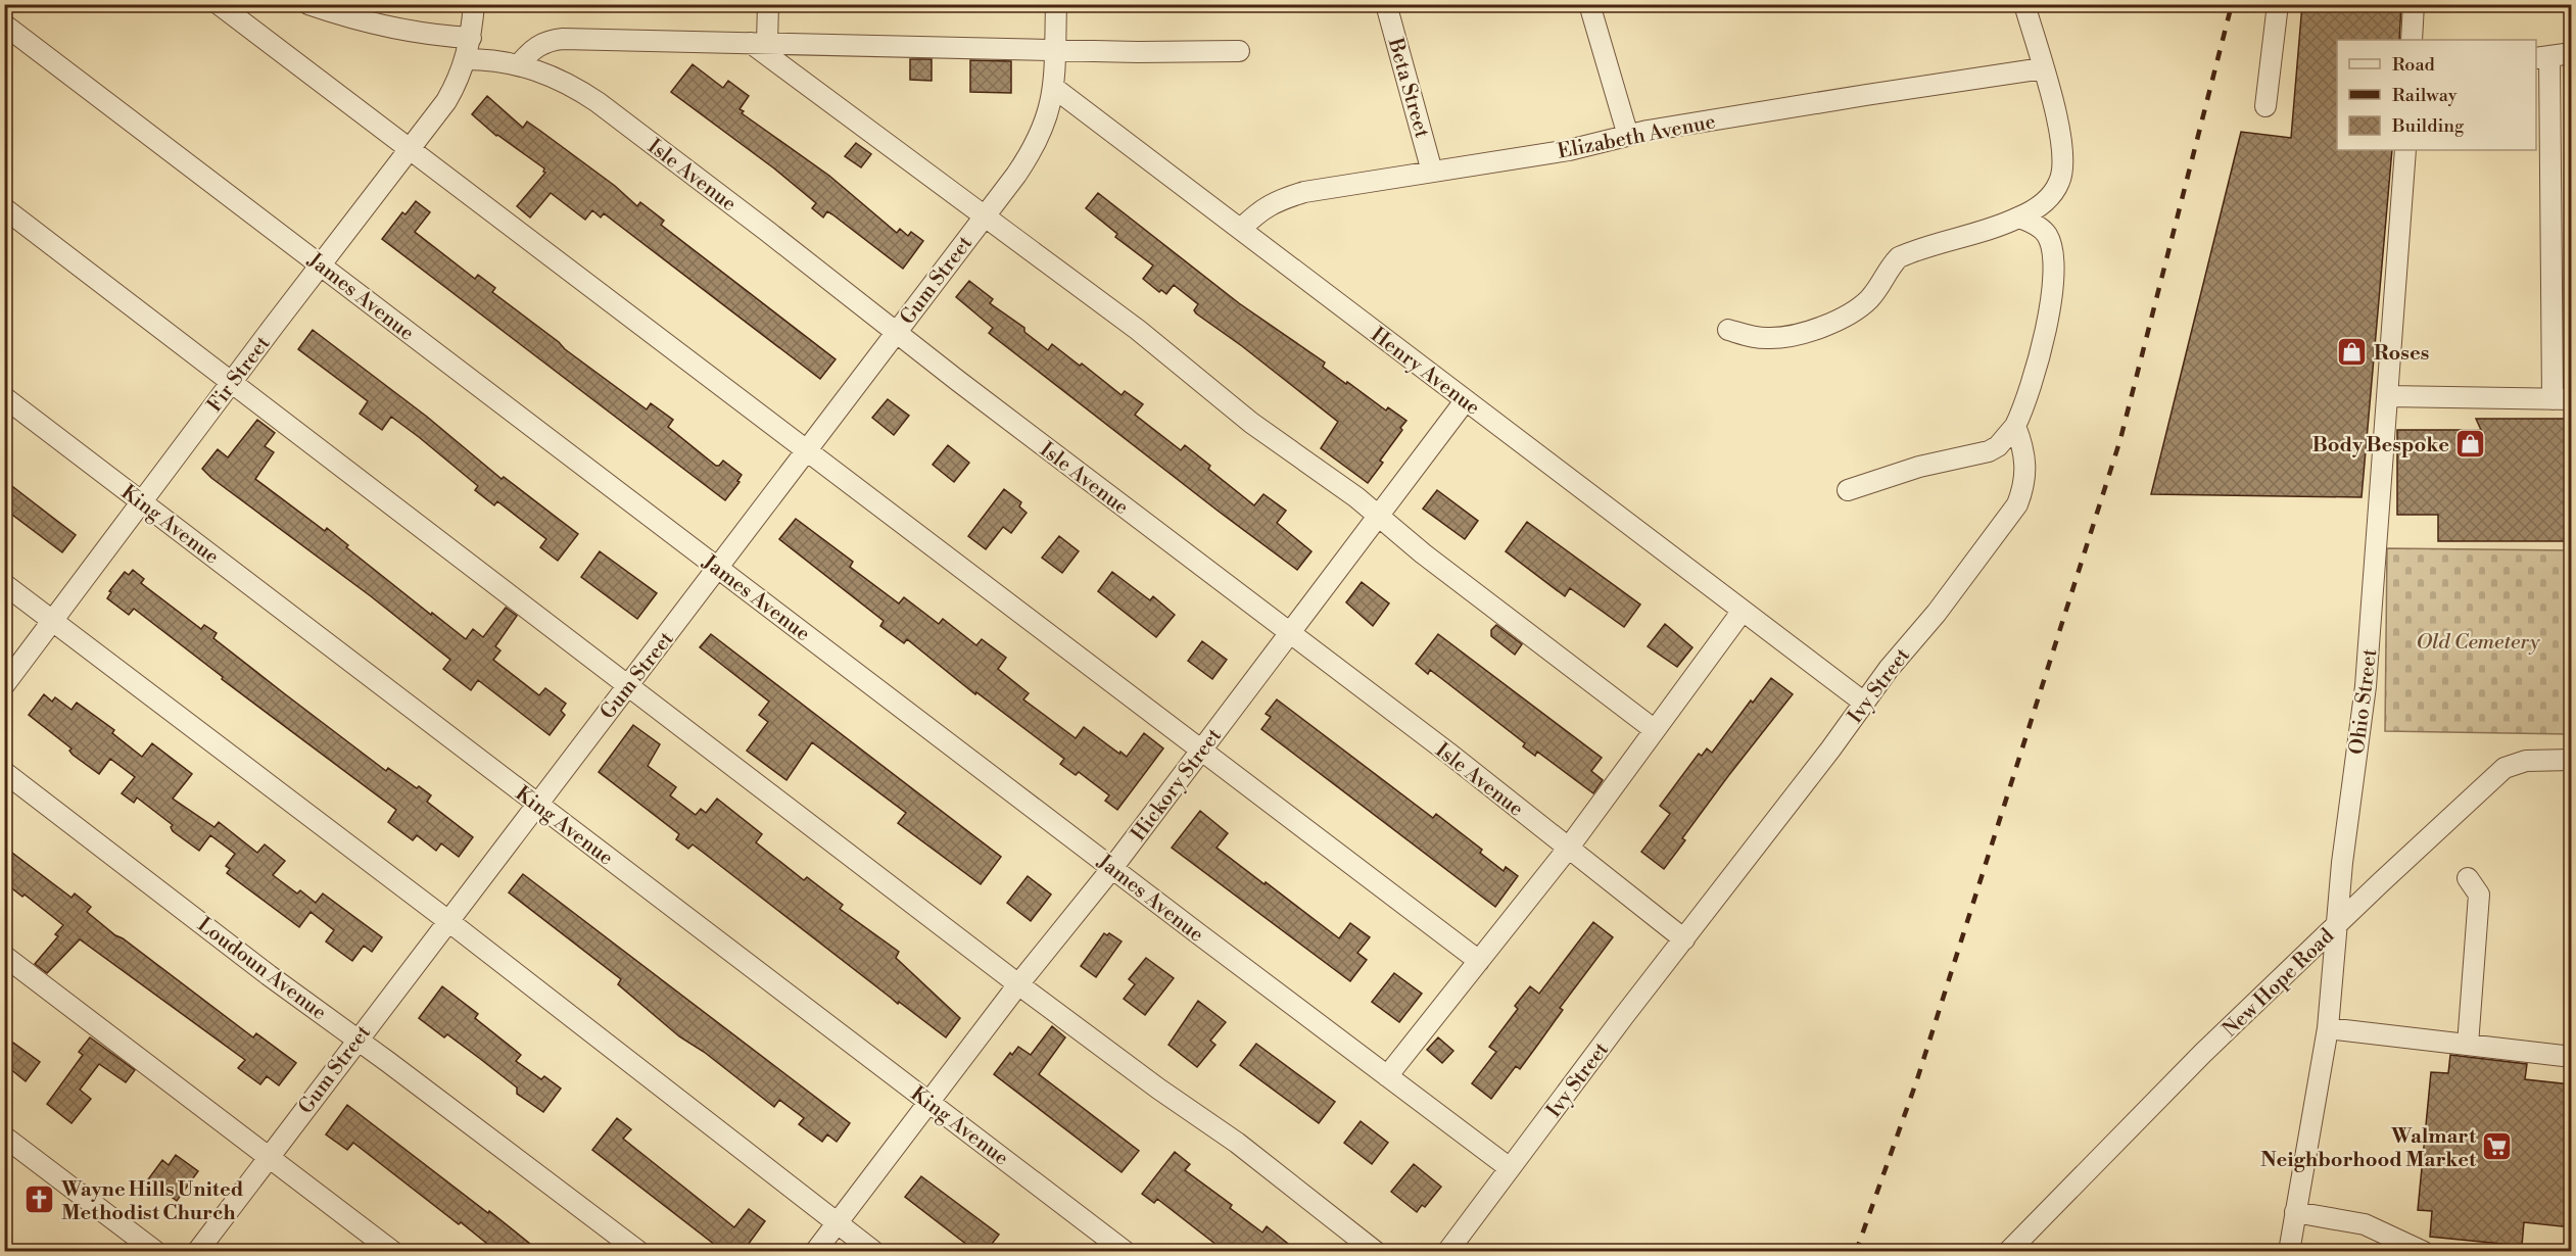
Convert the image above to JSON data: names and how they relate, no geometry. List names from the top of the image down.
{
  "streets": {
    "street": [
      "Beta Street",
      "Elizabeth Avenue",
      "Isle Avenue",
      "Gum Street",
      "James Avenue",
      "Henry Avenue",
      "Fir Street",
      "King Avenue",
      "Ivy Street",
      "Ohio Street",
      "Hickory Street",
      "Loudoun Avenue",
      "New Hope Road"
    ]
  },
  "crossings": [
    ["Beta Street", "Elizabeth Avenue"],
    ["Elizabeth Avenue", "Henry Avenue"],
    ["Isle Avenue", "Gum Street"],
    ["Isle Avenue", "Fir Street"],
    ["Isle Avenue", "Ivy Street"],
    ["Isle Avenue", "Hickory Street"],
    ["Gum Street", "James Avenue"],
    ["Gum Street", "Henry Avenue"],
    ["Gum Street", "King Avenue"],
    ["Gum Street", "Loudoun Avenue"],
    ["James Avenue", "Fir Street"],
    ["James Avenue", "Ivy Street"],
    ["James Avenue", "Hickory Street"],
    ["Henry Avenue", "Ivy Street"],
    ["Henry Avenue", "Hickory Street"],
    ["Fir Street", "King Avenue"],
    ["King Avenue", "Hickory Street"],
    ["Ohio Street", "New Hope Road"]
  ],
  "parks": ["Old Cemetery"],
  "places": {
    "shop": ["Roses", "Body Bespoke"],
    "supermarket": ["Walmart Neighborhood Market"],
    "church": ["Wayne Hills United Methodist Church"]
  },
  "legend": ["Road", "Railway", "Building"]
}
